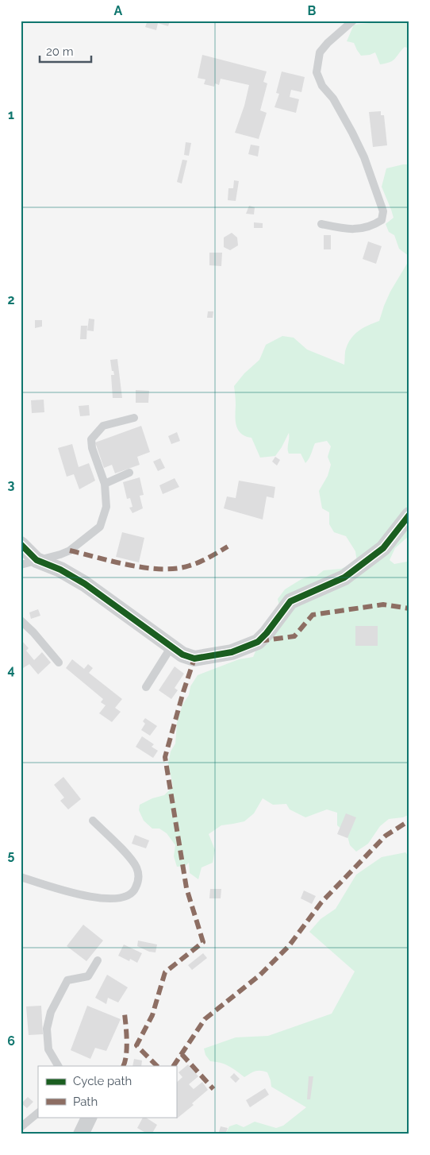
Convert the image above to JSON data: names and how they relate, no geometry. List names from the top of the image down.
{
  "legend": ["Cycle path", "Path"],
  "scale_bar": "20 m",
  "grid": {
    "columns": ["A", "B"],
    "rows": [
      "1",
      "2",
      "3",
      "4",
      "5",
      "6"
    ]
  }
}
